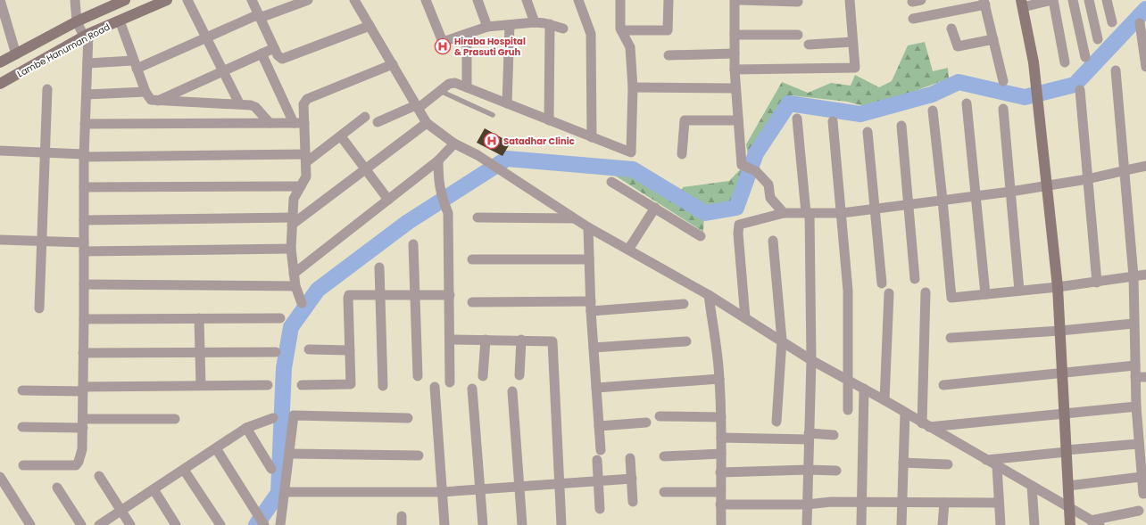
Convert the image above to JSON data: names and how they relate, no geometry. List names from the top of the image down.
{
  "streets": {
    "street": ["Lambe Hanuman Road"]
  },
  "places": {
    "hospital": ["Hiraba Hospital & Prasuti Gruh", "Satadhar Clinic"]
  }
}
